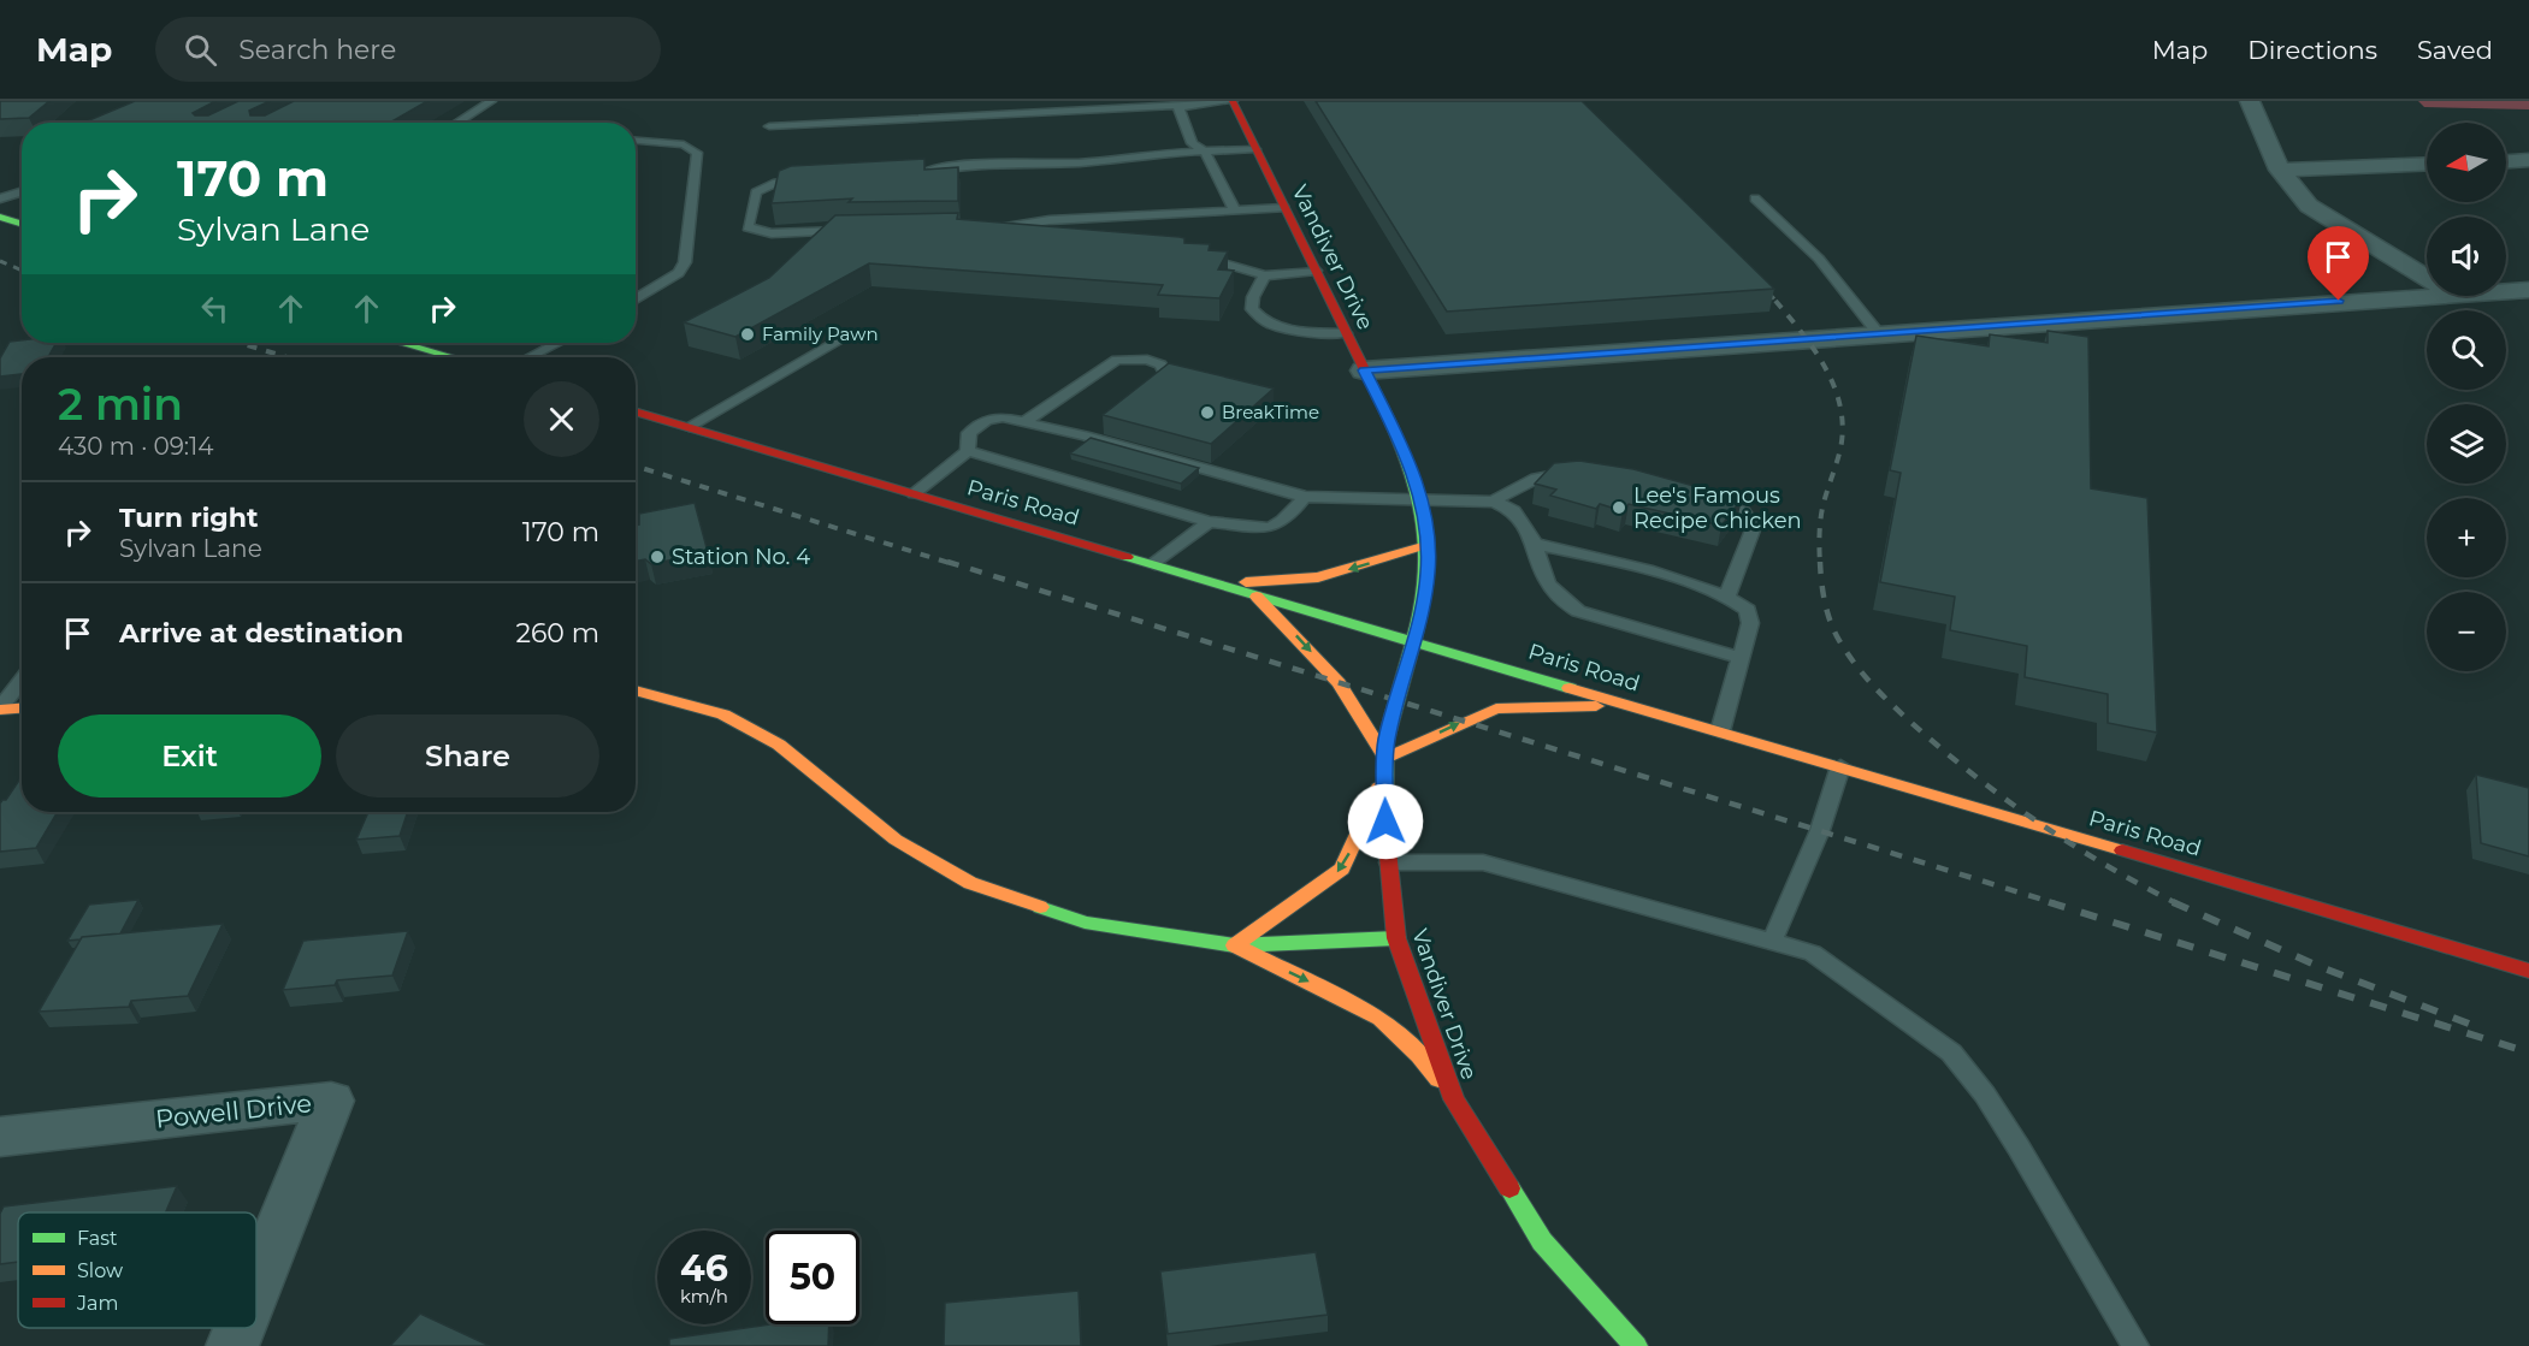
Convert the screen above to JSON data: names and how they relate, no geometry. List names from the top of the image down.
{
  "streets": {
    "main road": ["Vandiver Drive", "Paris Road"],
    "street": ["Powell Drive"]
  },
  "crossings": [
    ["Vandiver Drive", "Paris Road"]
  ],
  "places": [
    "Family Pawn",
    "BreakTime",
    "Lee's Famous Recipe Chicken",
    "Station No. 4"
  ],
  "legend": ["Fast", "Slow", "Jam"],
  "north": "left",
  "page": {
    "header": "Map",
    "search": "Search here",
    "nav": ["Map", "Directions", "Saved"],
    "map_buttons": ["+", "−"],
    "turn": ["170 m", "Sylvan Lane"],
    "heading": ["2 min", "430 m · 09:14"],
    "list": [
      {
        "name": "Turn right",
        "note": "Sylvan Lane",
        "value": "170 m"
      },
      {
        "name": "Arrive at destination",
        "value": "260 m"
      }
    ],
    "buttons": ["Exit", "Share"],
    "speed": "46 km/h",
    "limit": "50"
  }
}
